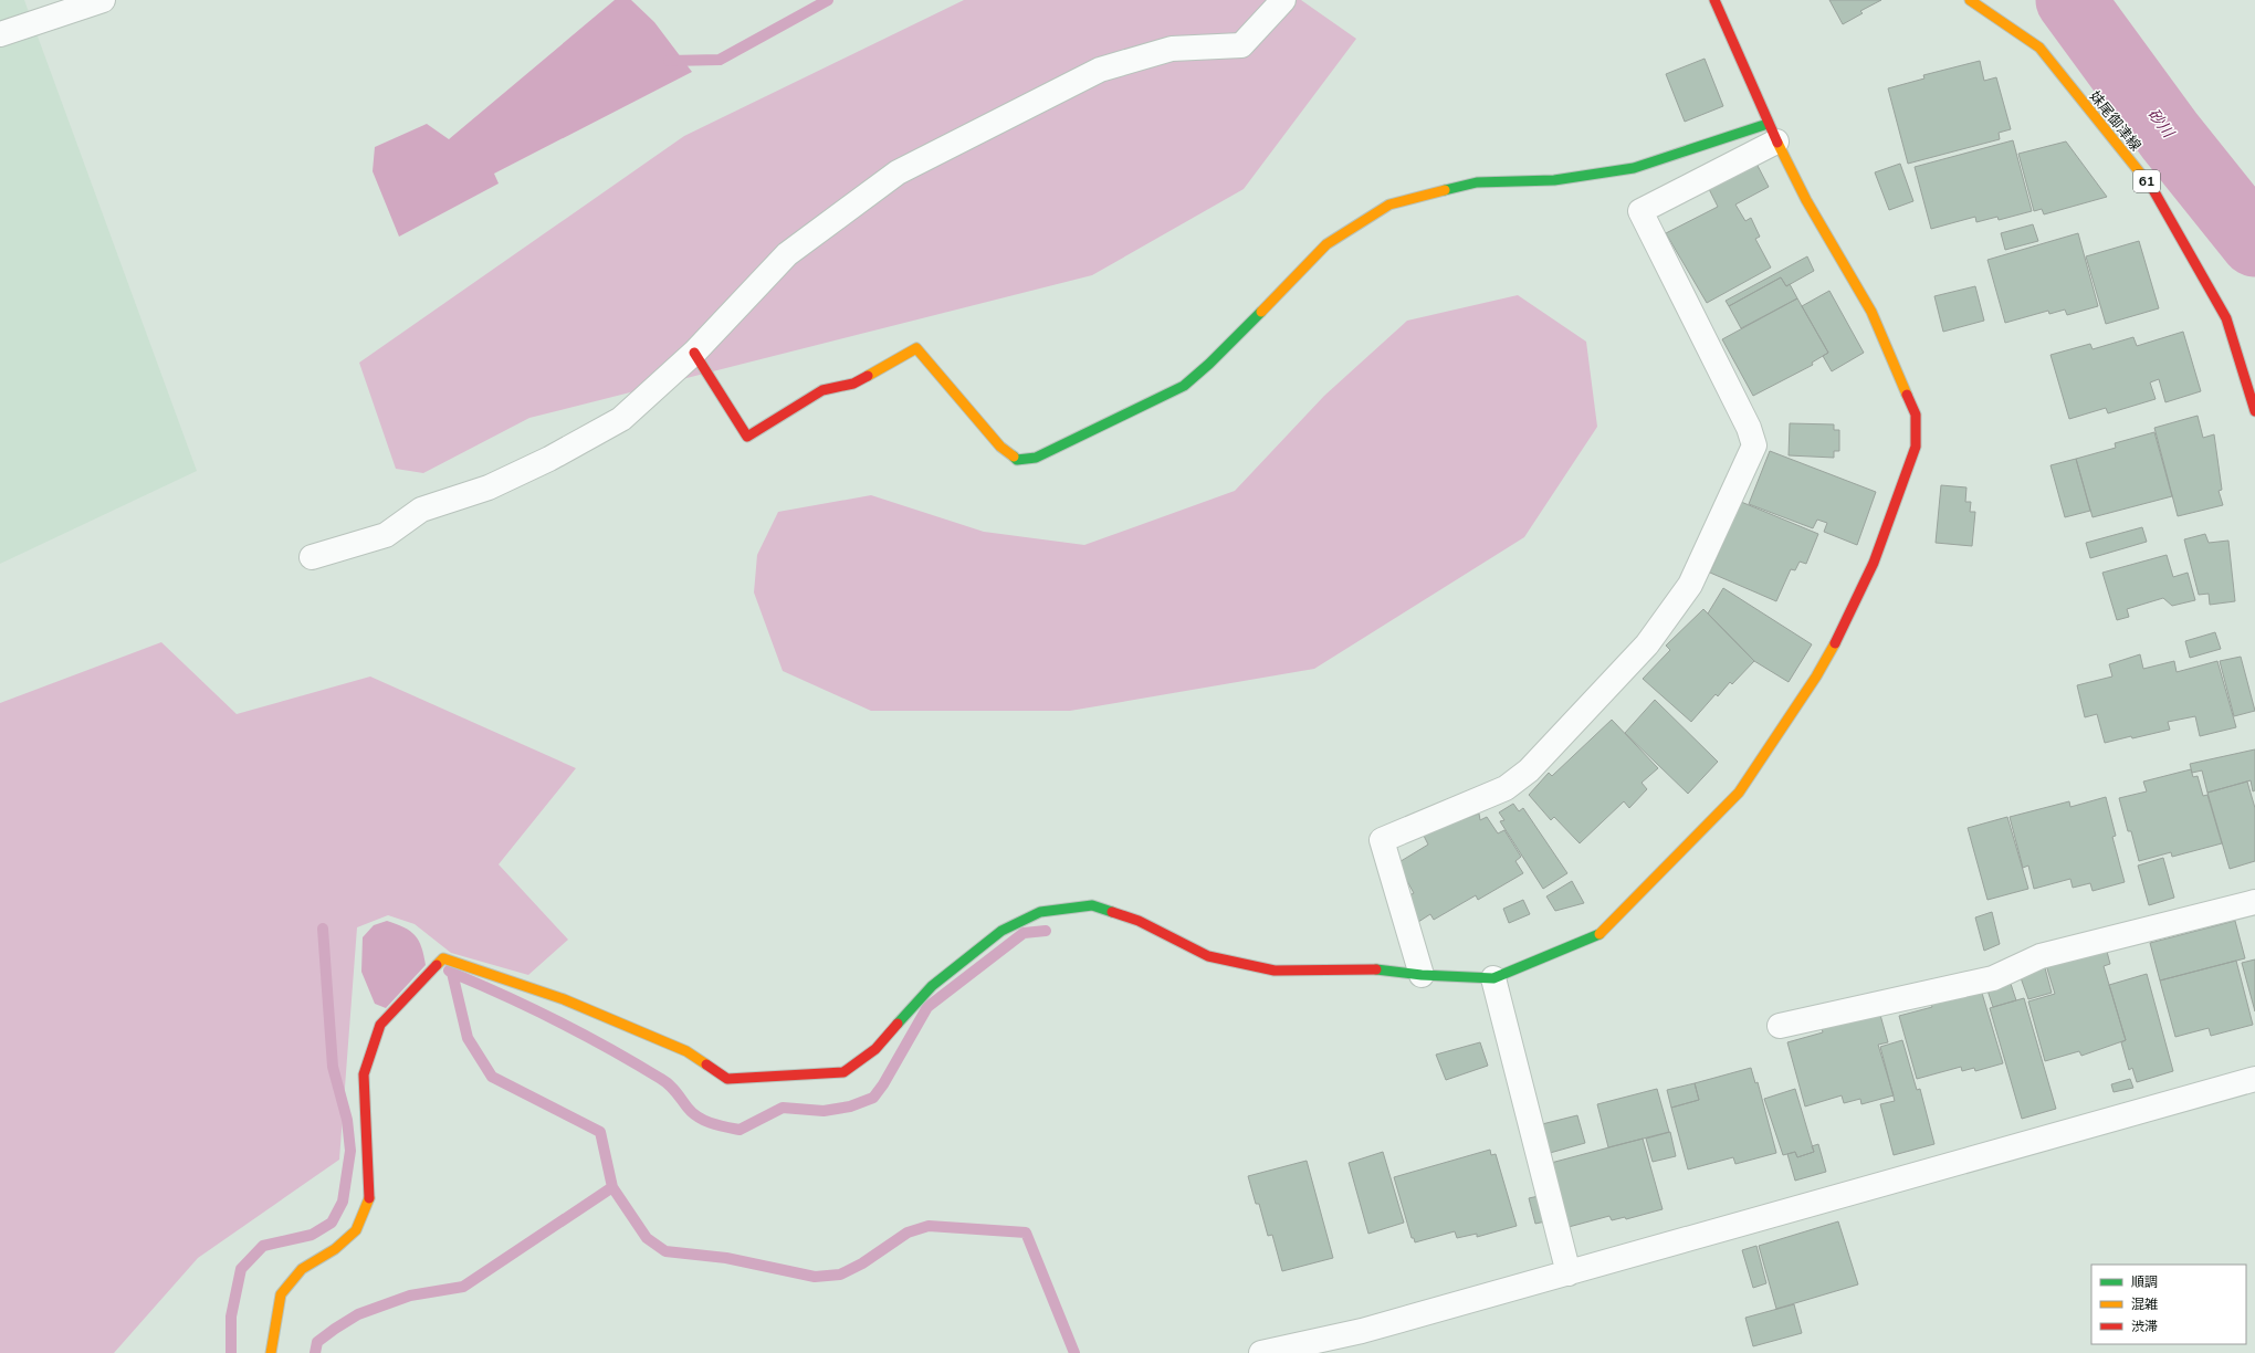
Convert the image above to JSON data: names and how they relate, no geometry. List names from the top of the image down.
{
  "streets": {
    "street": ["妹尾御津線", "61"]
  },
  "water": ["砂川"],
  "legend": ["順調", "混雑", "渋滞"]
}
